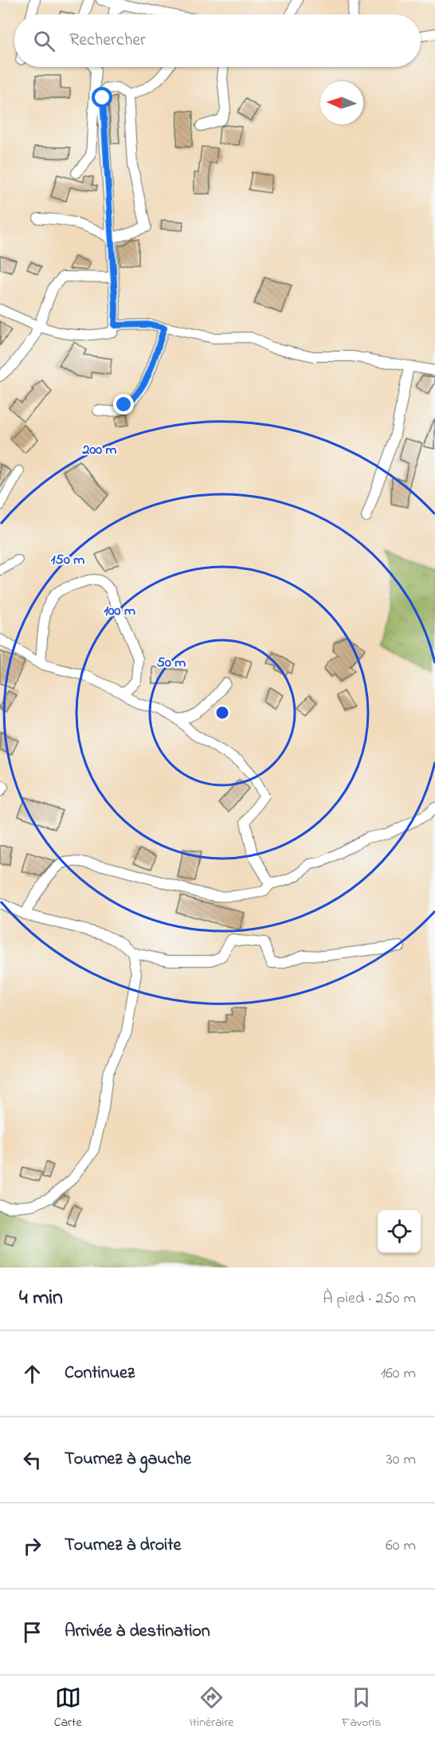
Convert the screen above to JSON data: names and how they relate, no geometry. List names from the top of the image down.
{
  "north": "left",
  "page": {
    "search": "Rechercher",
    "heading": ["4 min", "À pied · 250 m"],
    "list": [
      ["Continuez", "160 m"],
      ["Tournez à gauche", "30 m"],
      ["Tournez à droite", "60 m"],
      "Arrivée à destination"
    ],
    "nav": ["Carte", "Itinéraire", "Favoris"]
  },
  "rings": [
    "200 m",
    "150 m",
    "100 m",
    "50 m"
  ]
}
